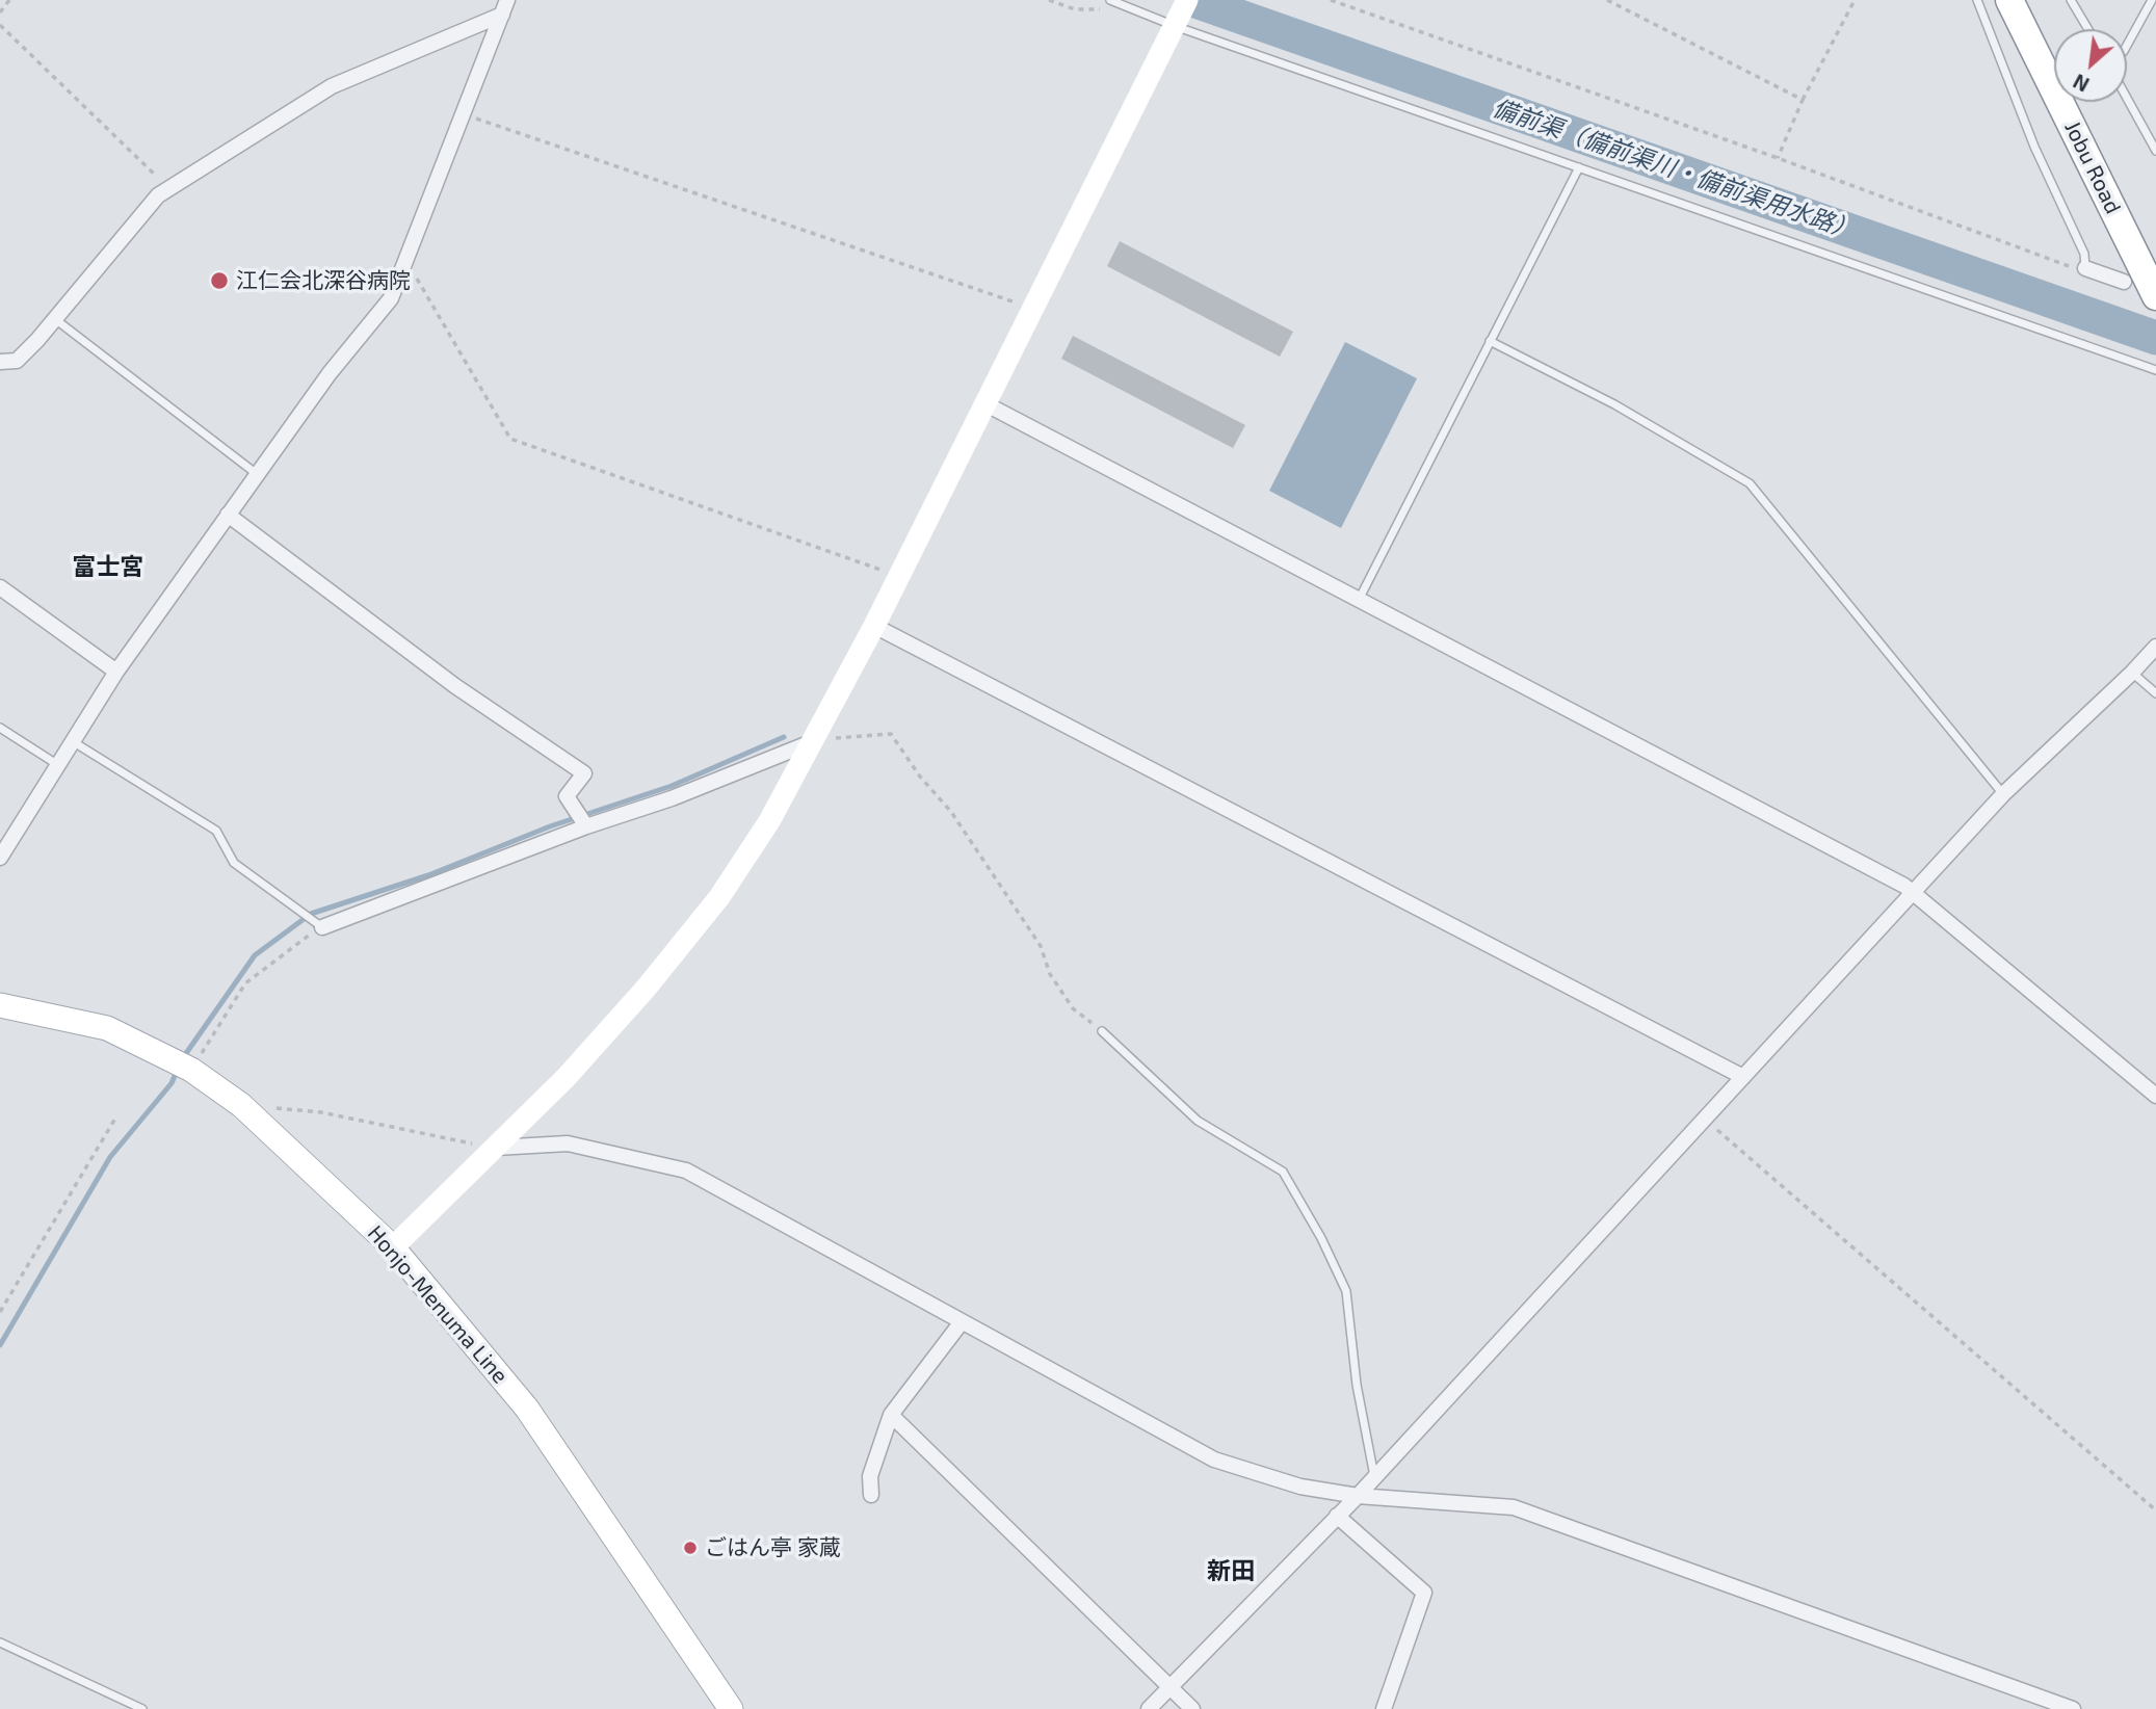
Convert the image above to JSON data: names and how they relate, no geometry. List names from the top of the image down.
{
  "streets": {
    "highway": ["Jobu Road"],
    "main road": ["Honjo-Menuma Line"]
  },
  "districts": ["富士宮", "新田"],
  "water": ["備前渠（備前渠川・備前渠用水路）"],
  "places": ["江仁会北深谷病院", "ごはん亭 家蔵"],
  "north": "bottom left"
}
